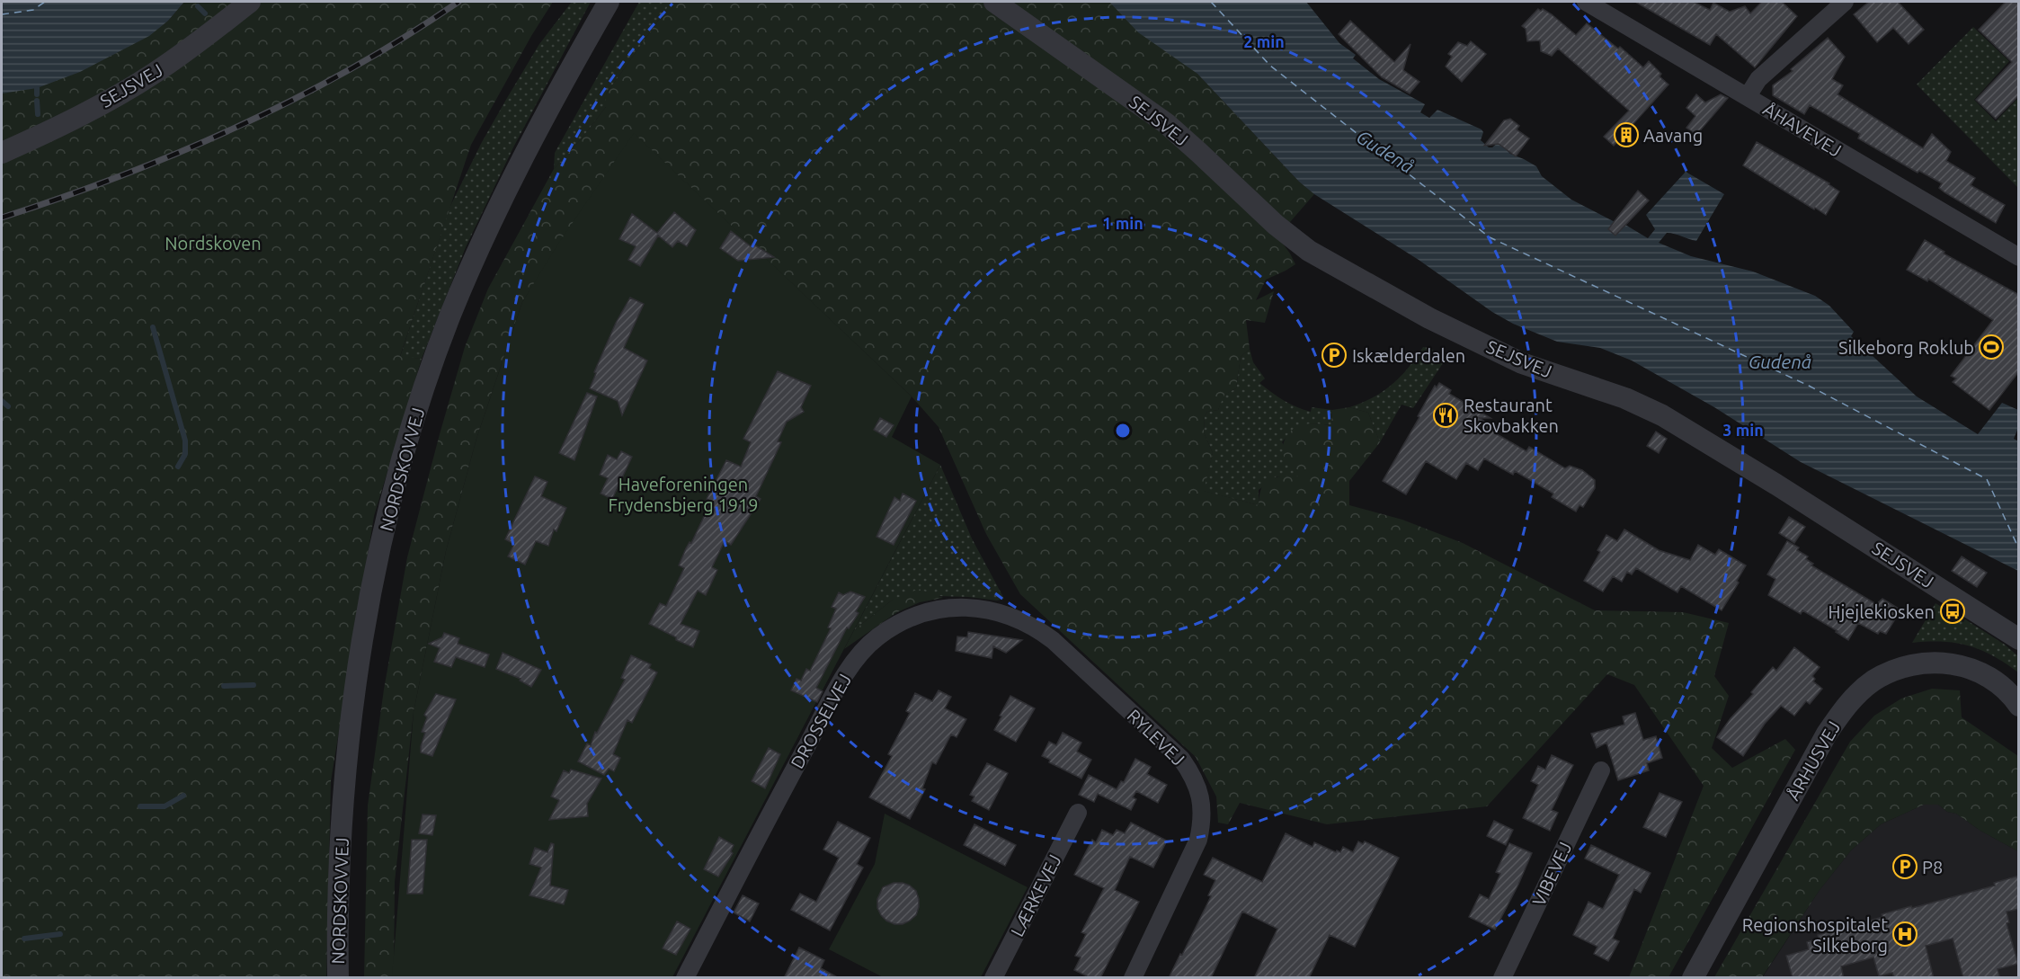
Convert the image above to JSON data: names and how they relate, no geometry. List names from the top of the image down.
{
  "streets": {
    "street": [
      "SEJSVEJ",
      "ÅHAVEVEJ",
      "NORDSKOVVEJ",
      "DROSSELVEJ",
      "RYLEVEJ",
      "ÅRHUSVEJ",
      "VIBEVEJ",
      "LÆRKEVEJ"
    ]
  },
  "crossings": [
    ["DROSSELVEJ", "RYLEVEJ"]
  ],
  "water": ["Gudenå"],
  "parks": ["Nordskoven", "Haveforeningen Frydensbjerg 1919"],
  "places": {
    "building": ["Aavang"],
    "sports": ["Silkeborg Roklub"],
    "parking": ["Iskælderdalen", "P8"],
    "restaurant": ["Restaurant Skovbakken"],
    "bus stop": ["Hjejlekiosken"],
    "hospital": ["Regionshospitalet Silkeborg"]
  },
  "rings": ["2 min", "1 min", "3 min"]
}
